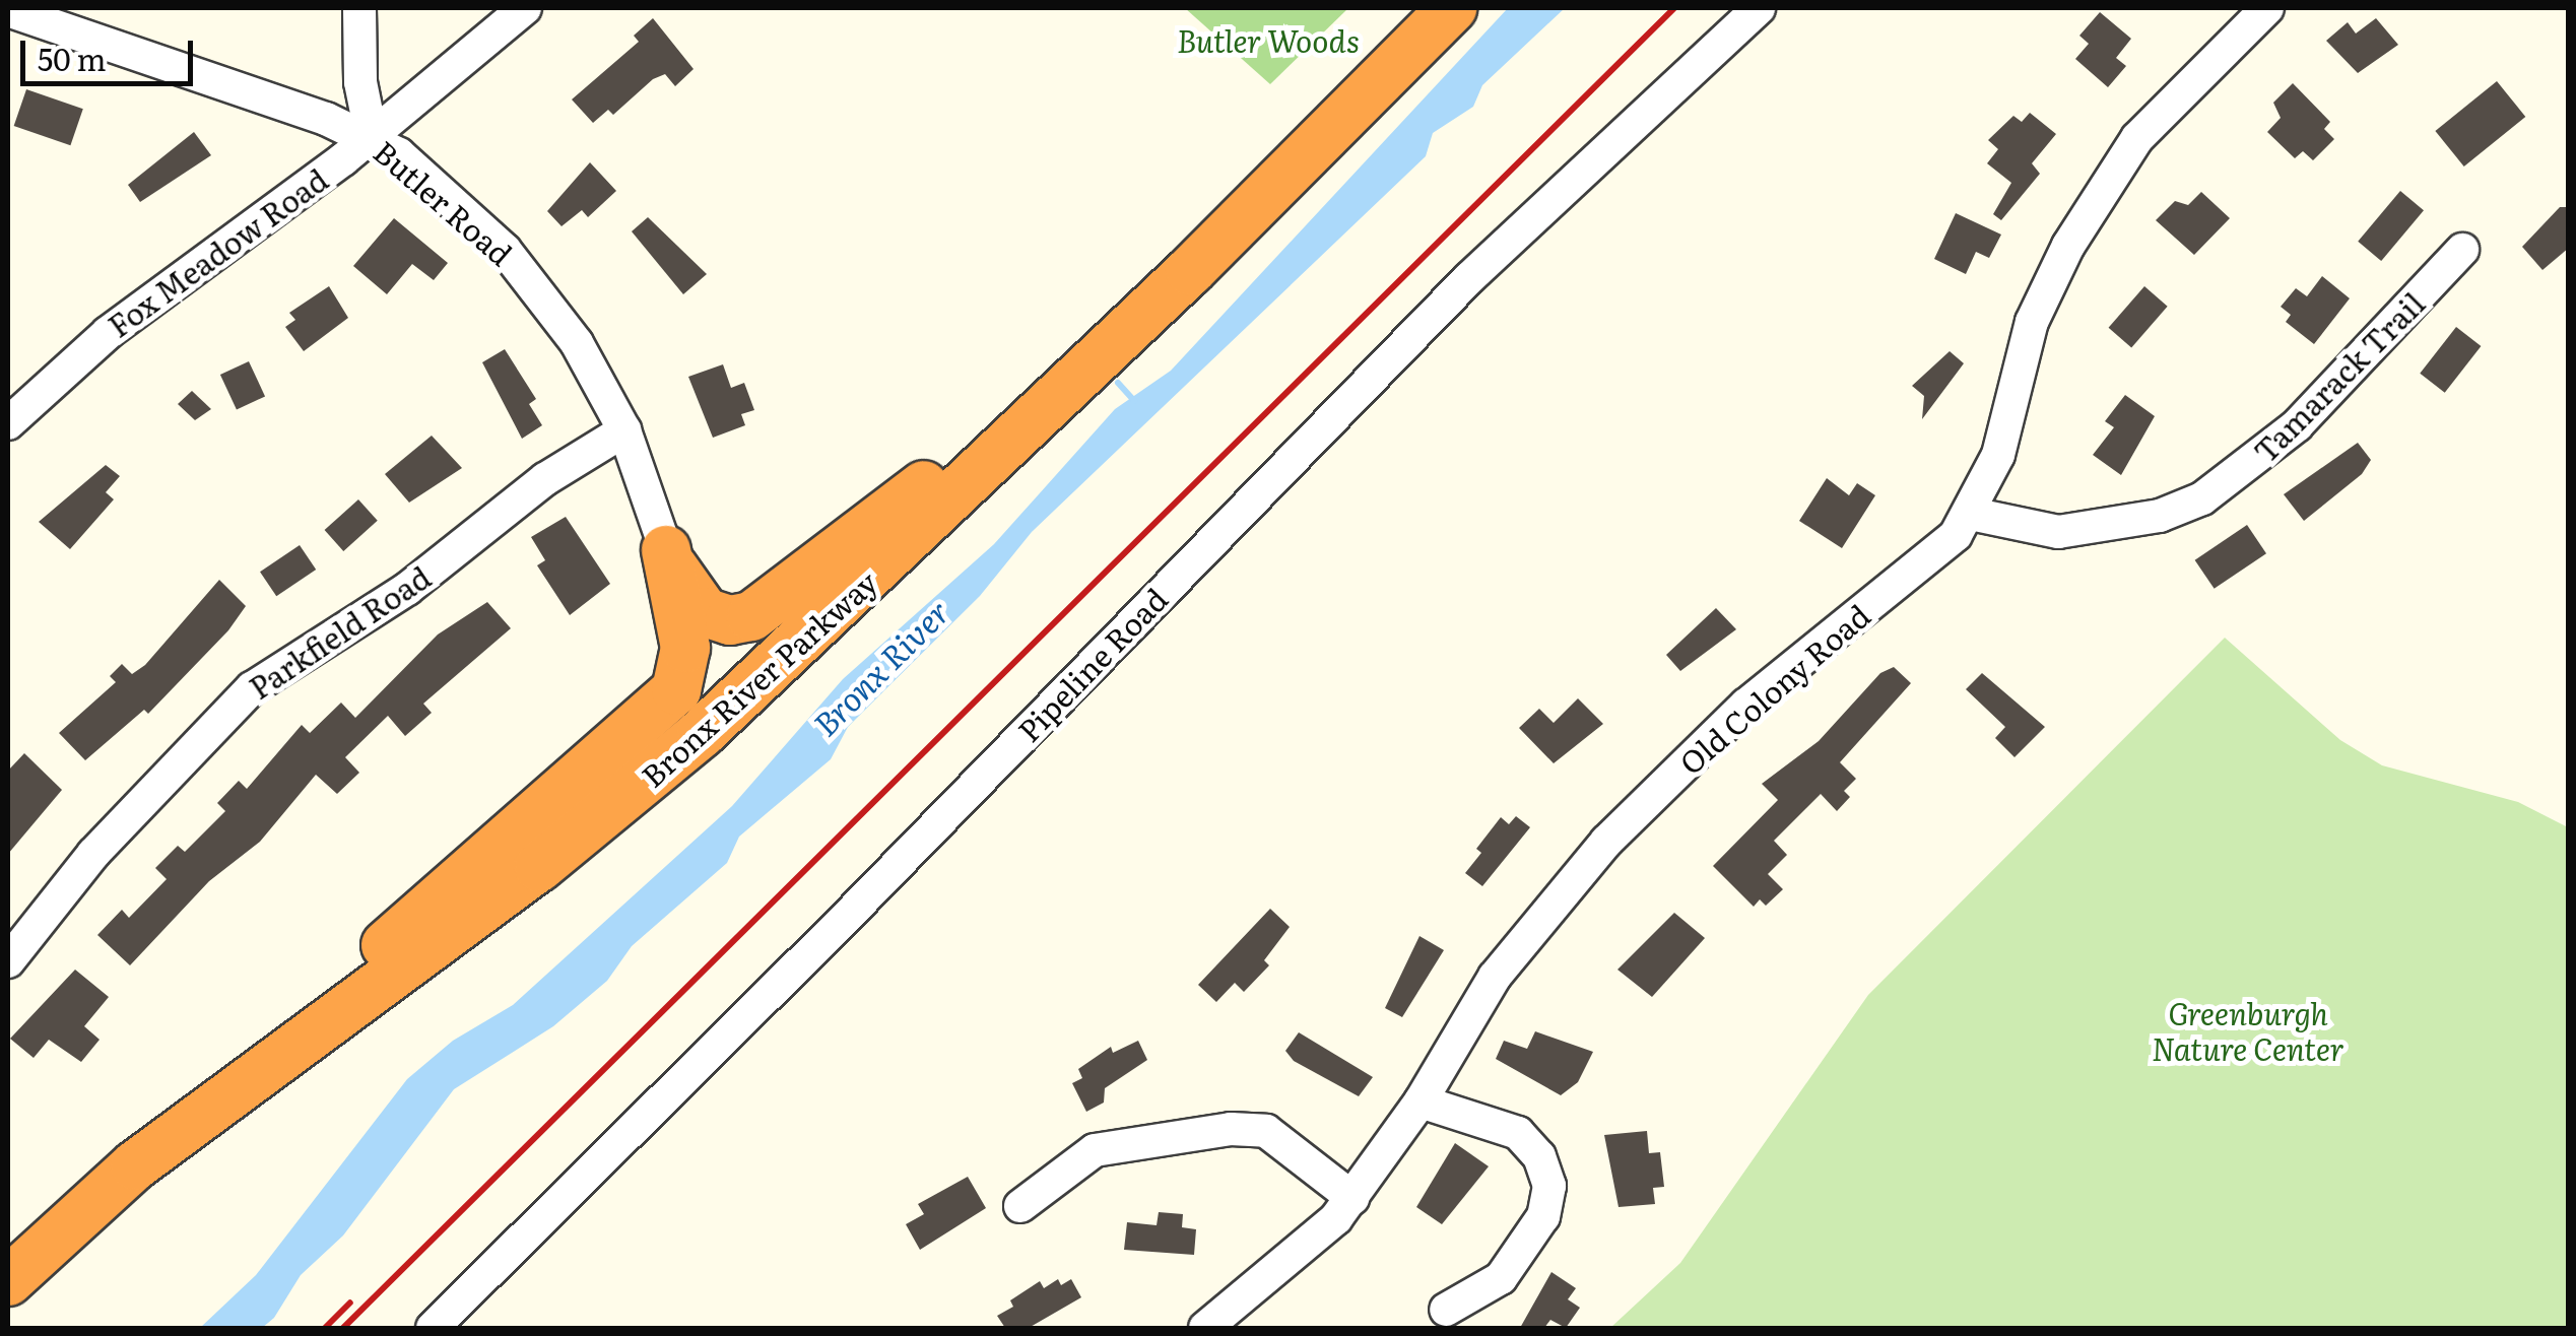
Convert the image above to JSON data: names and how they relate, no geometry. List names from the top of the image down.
{
  "streets": {
    "highway": ["Bronx River Parkway"],
    "street": [
      "Butler Road",
      "Fox Meadow Road",
      "Tamarack Trail",
      "Parkfield Road",
      "Pipeline Road",
      "Old Colony Road"
    ]
  },
  "crossings": [
    ["Butler Road", "Fox Meadow Road"],
    ["Butler Road", "Parkfield Road"],
    ["Tamarack Trail", "Old Colony Road"]
  ],
  "water": ["Bronx River"],
  "parks": ["Butler Woods", "Greenburgh Nature Center"],
  "scale_bar": "50 m"
}
